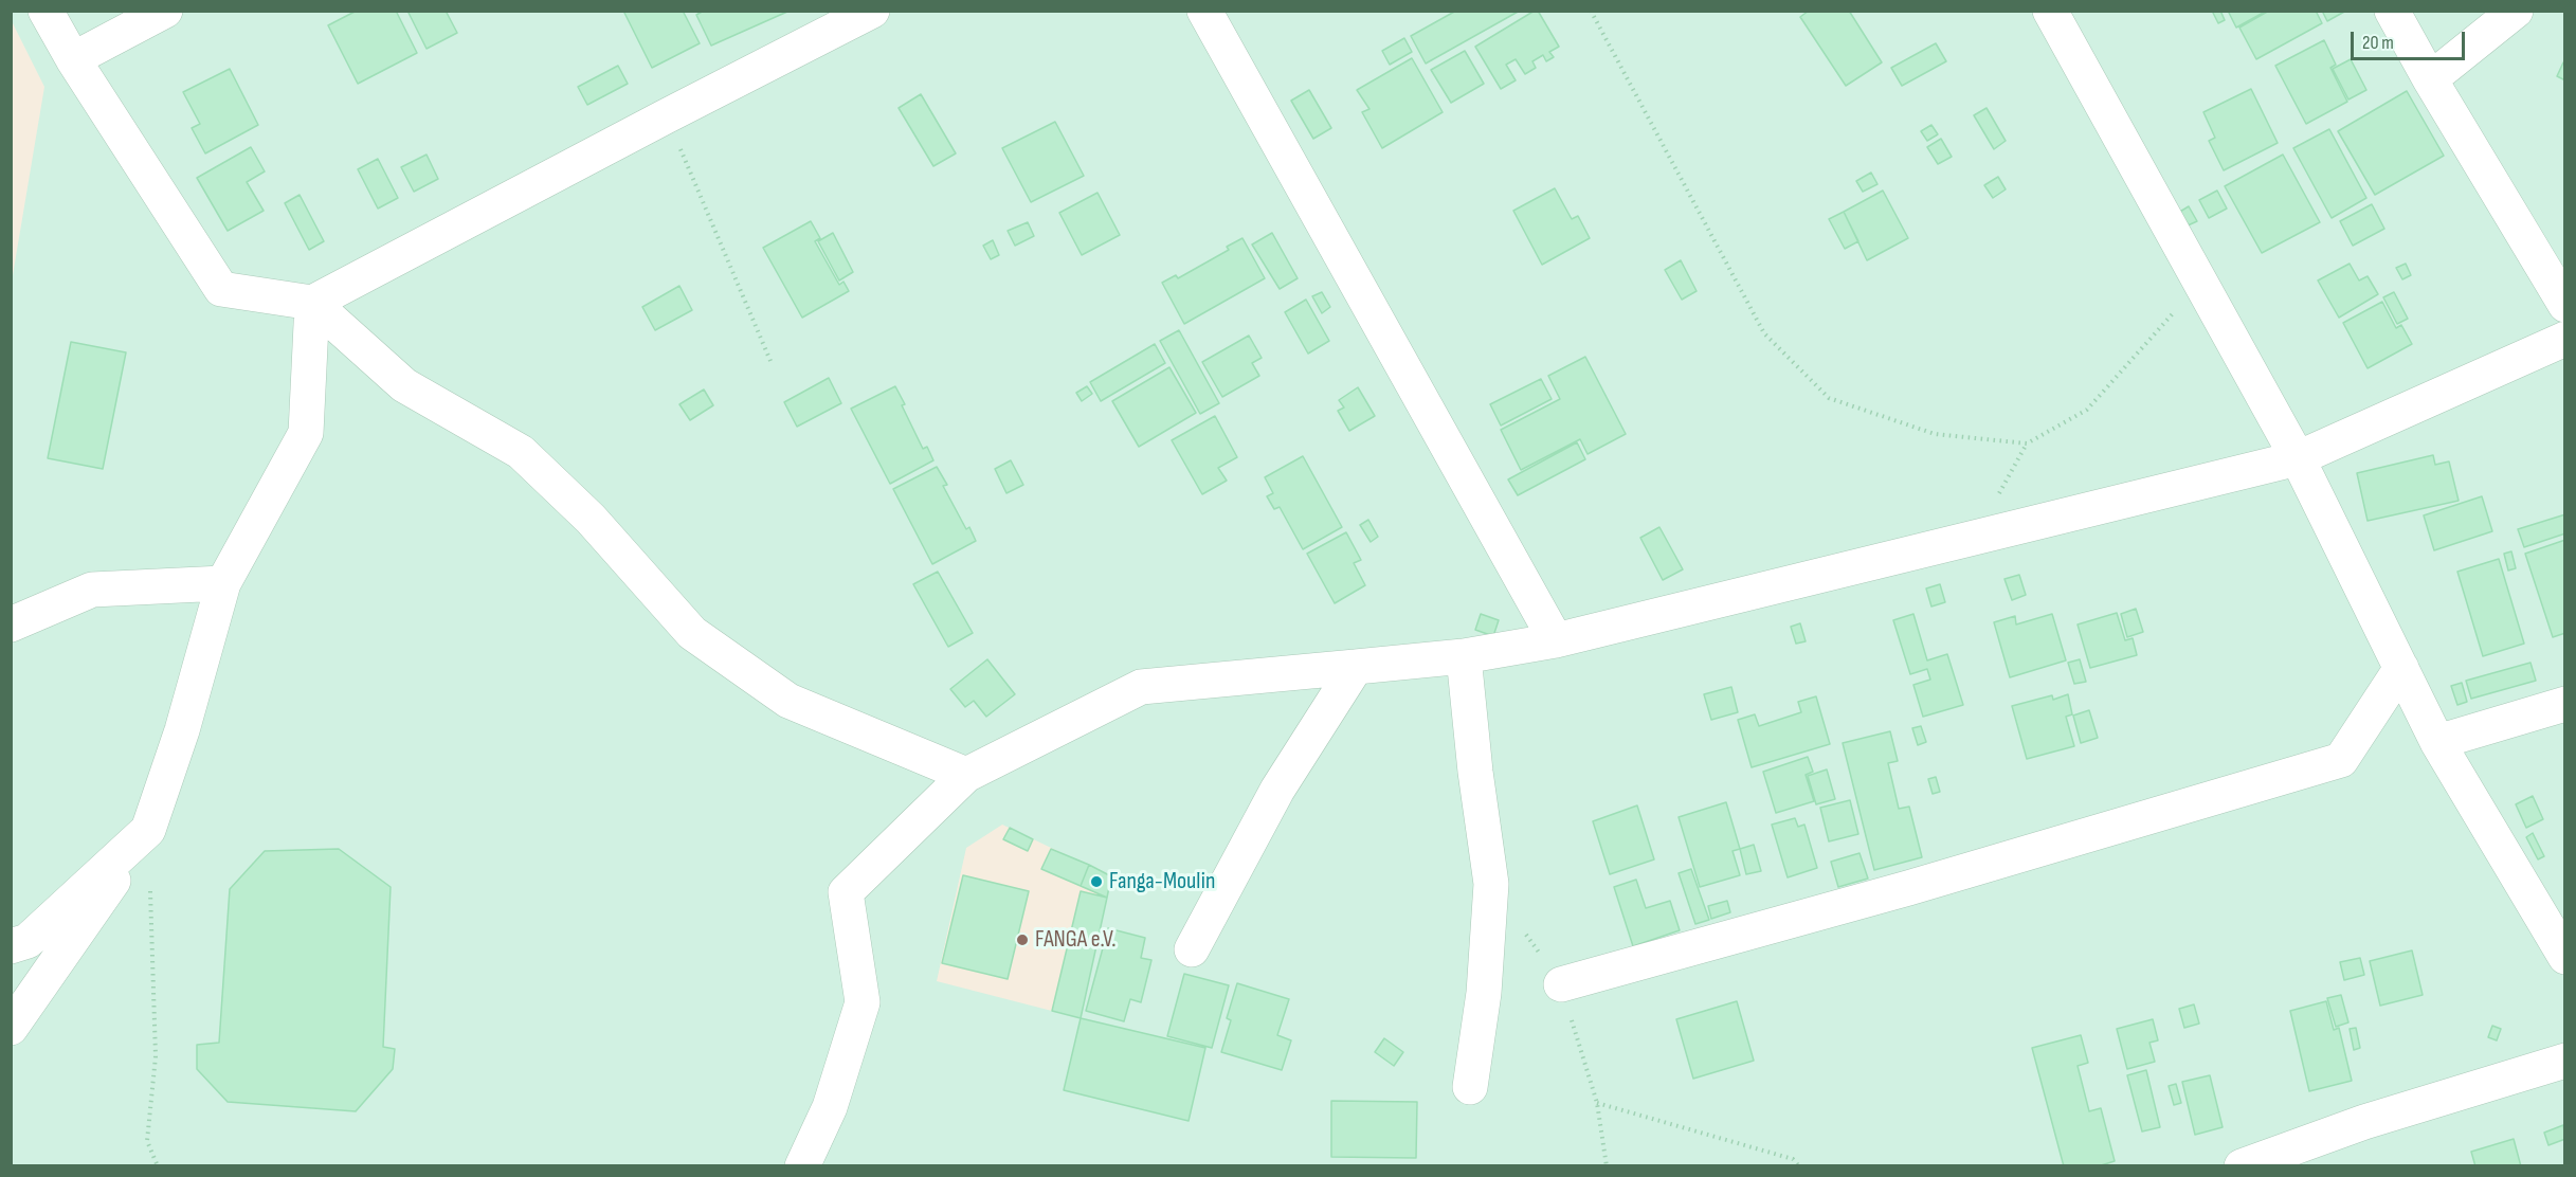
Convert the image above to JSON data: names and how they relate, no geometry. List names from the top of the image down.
{
  "places": ["Fanga-Moulin", "FANGA e.V."],
  "scale_bar": "20 m"
}
